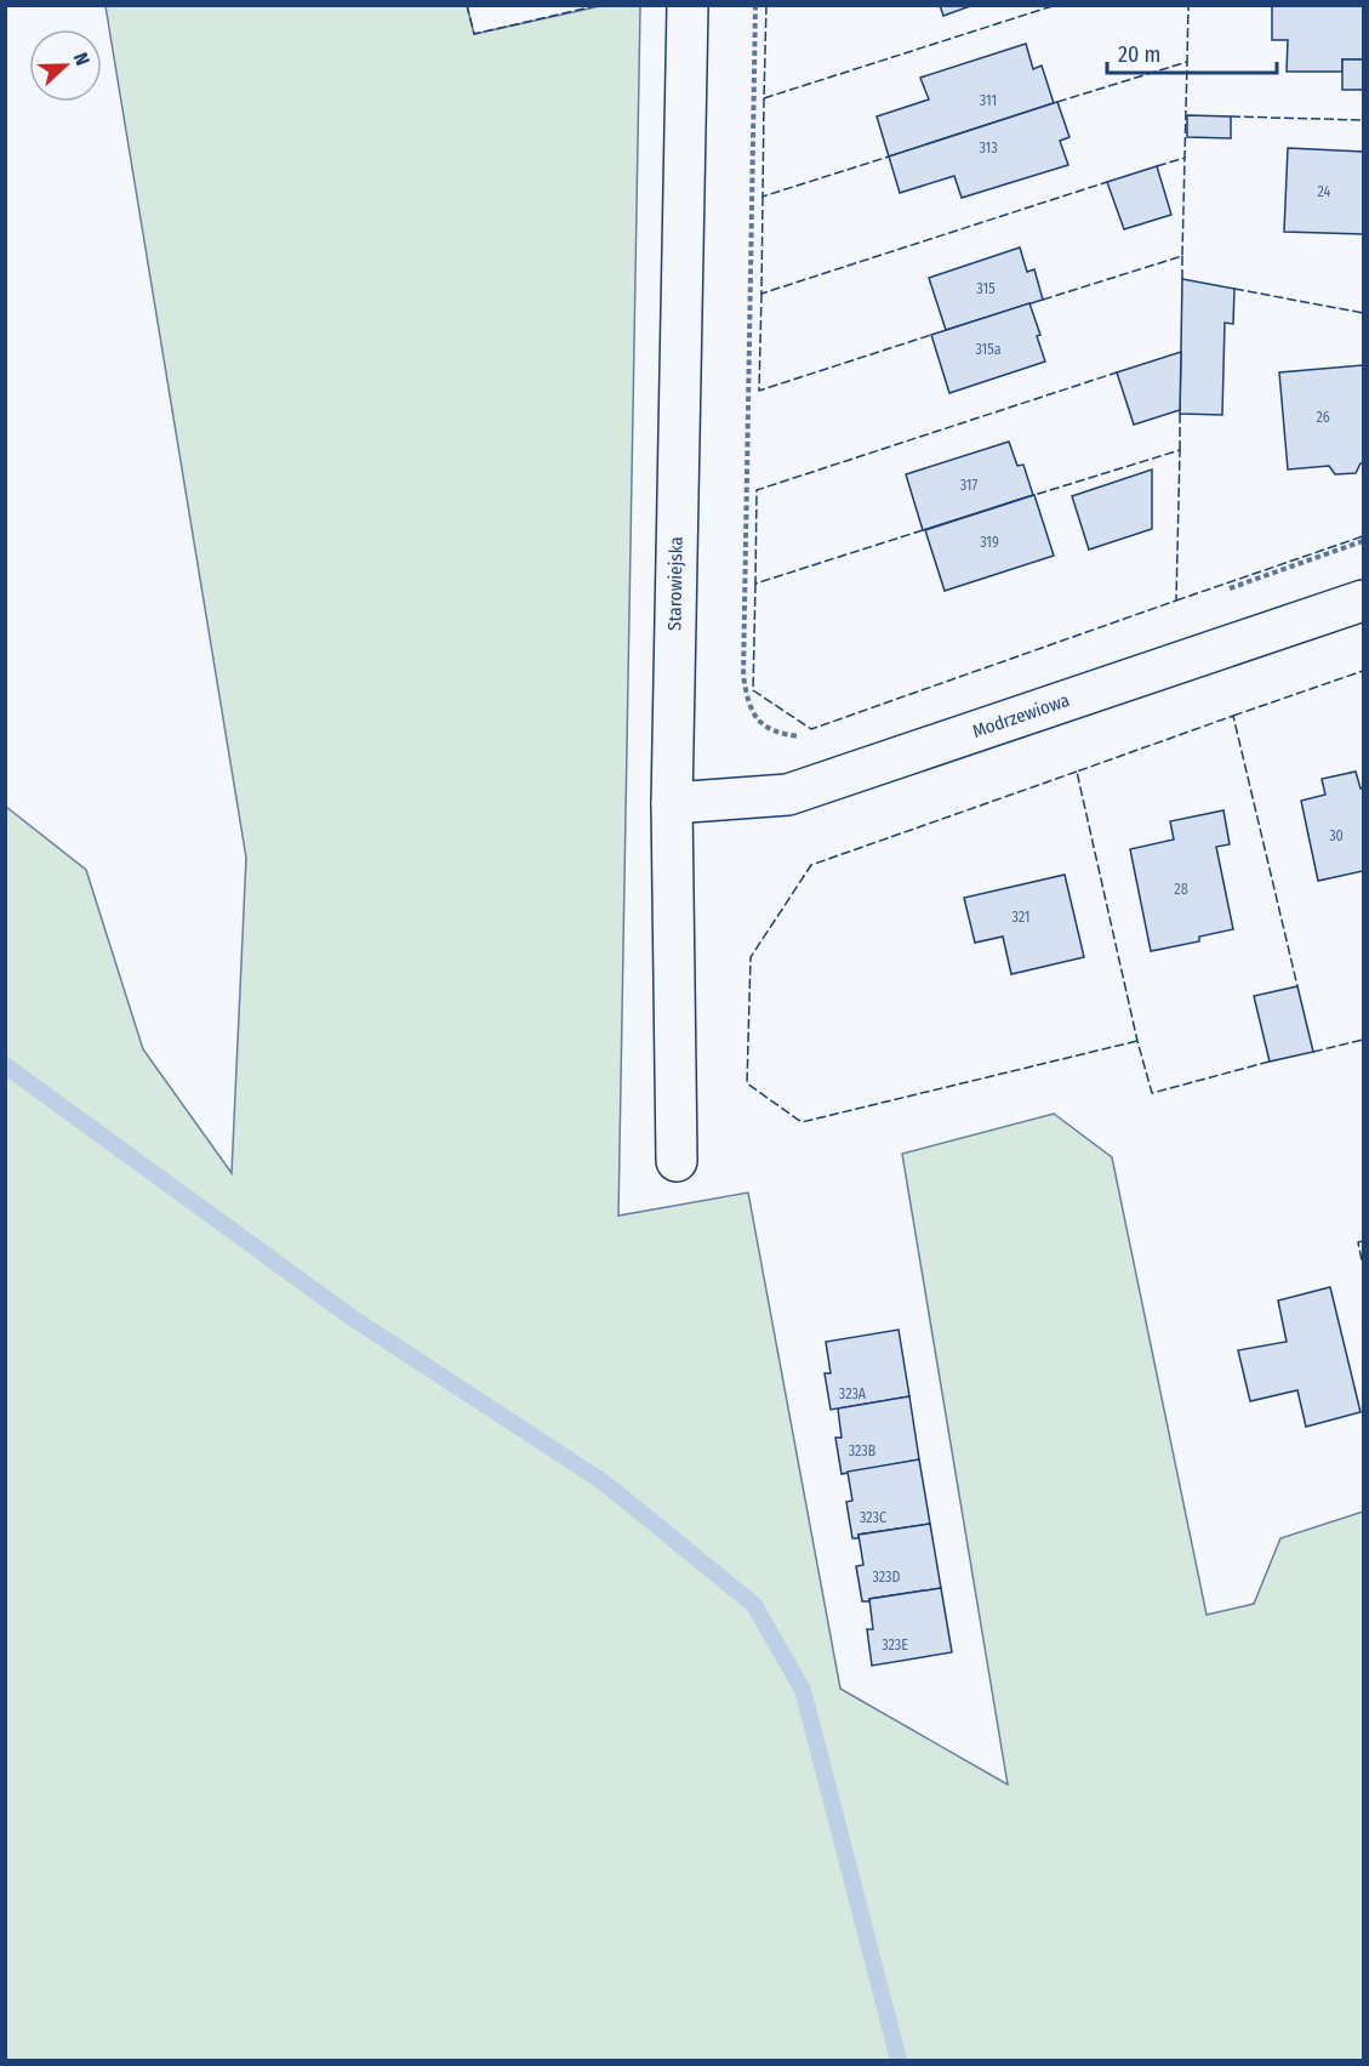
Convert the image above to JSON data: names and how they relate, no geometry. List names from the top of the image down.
{
  "streets": {
    "street": ["Starowiejska", "Modrzewiowa"]
  },
  "crossings": [
    ["Starowiejska", "Modrzewiowa"]
  ],
  "house_numbers": [
    "311",
    "313",
    "24",
    "315",
    "315a",
    "26",
    "317",
    "319",
    "30",
    "28",
    "321",
    "323A",
    "323B",
    "323C",
    "323D",
    "323E"
  ],
  "scale_bar": "20 m",
  "north": "right"
}
